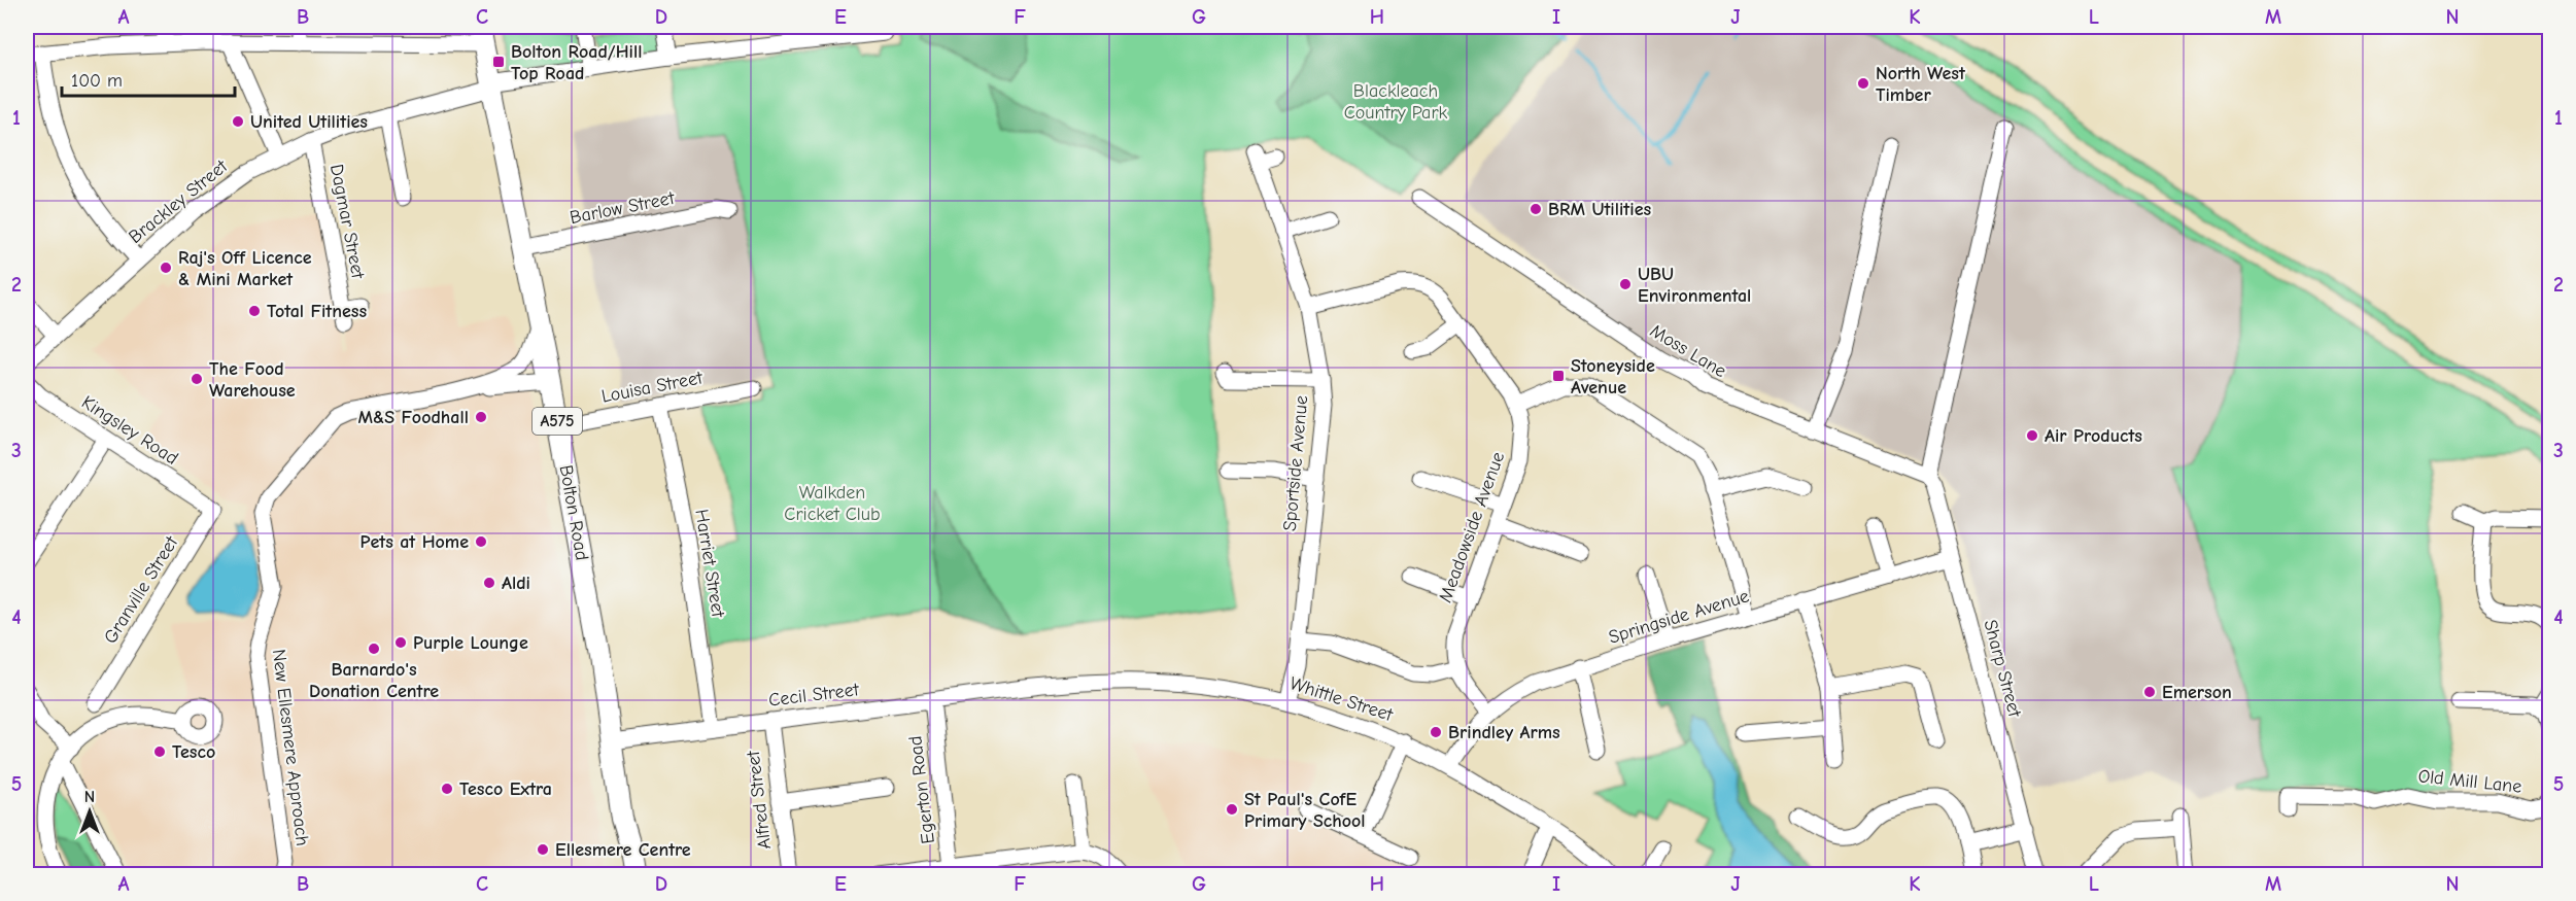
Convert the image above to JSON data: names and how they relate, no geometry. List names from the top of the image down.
{
  "streets": {
    "main road": ["A575", "Bolton Road"],
    "street": [
      "Brackley Street",
      "Barlow Street",
      "Dagmar Street",
      "Moss Lane",
      "Louisa Street",
      "Kingsley Road",
      "Sportside Avenue",
      "Meadowside Avenue",
      "Harriet Street",
      "Granville Street",
      "Springside Avenue",
      "Sharp Street",
      "Cecil Street",
      "Whittle Street",
      "New Ellesmere Approach",
      "Old Mill Lane",
      "Egerton Road",
      "Alfred Street"
    ]
  },
  "crossings": [
    ["Brackley Street", "Dagmar Street"],
    ["Brackley Street", "Bolton Road"],
    ["Barlow Street", "Bolton Road"],
    ["Moss Lane", "Sharp Street"],
    ["Louisa Street", "Bolton Road"],
    ["Louisa Street", "Harriet Street"],
    ["Kingsley Road", "Granville Street"],
    ["Sportside Avenue", "Meadowside Avenue"],
    ["Sportside Avenue", "Whittle Street"],
    ["Bolton Road", "Cecil Street"],
    ["Bolton Road", "New Ellesmere Approach"],
    ["Meadowside Avenue", "Springside Avenue"],
    ["Harriet Street", "Cecil Street"],
    ["Springside Avenue", "Sharp Street"],
    ["Springside Avenue", "Whittle Street"],
    ["Cecil Street", "Whittle Street"],
    ["Cecil Street", "Egerton Road"],
    ["Cecil Street", "Alfred Street"]
  ],
  "parks": ["Blackleach Country Park", "Walkden Cricket Club"],
  "places": {
    "transit": ["Bolton Road/Hill Top Road", "Stoneyside Avenue"],
    "other": [
      "North West Timber",
      "United Utilities",
      "BRM Utilities",
      "Raj's Off Licence & Mini Market",
      "UBU Environmental",
      "Total Fitness",
      "The Food Warehouse",
      "M&S Foodhall",
      "Air Products",
      "Pets at Home",
      "Aldi",
      "Purple Lounge",
      "Barnardo's Donation Centre",
      "Emerson",
      "Brindley Arms",
      "Tesco",
      "Tesco Extra",
      "St Paul's CofE Primary School",
      "Ellesmere Centre"
    ]
  },
  "scale_bar": "100 m",
  "north": "top",
  "grid": {
    "columns": [
      "A",
      "B",
      "C",
      "D",
      "E",
      "F",
      "G",
      "H",
      "I",
      "J",
      "K",
      "L",
      "M",
      "N"
    ],
    "rows": [
      "1",
      "2",
      "3",
      "4",
      "5"
    ]
  }
}
